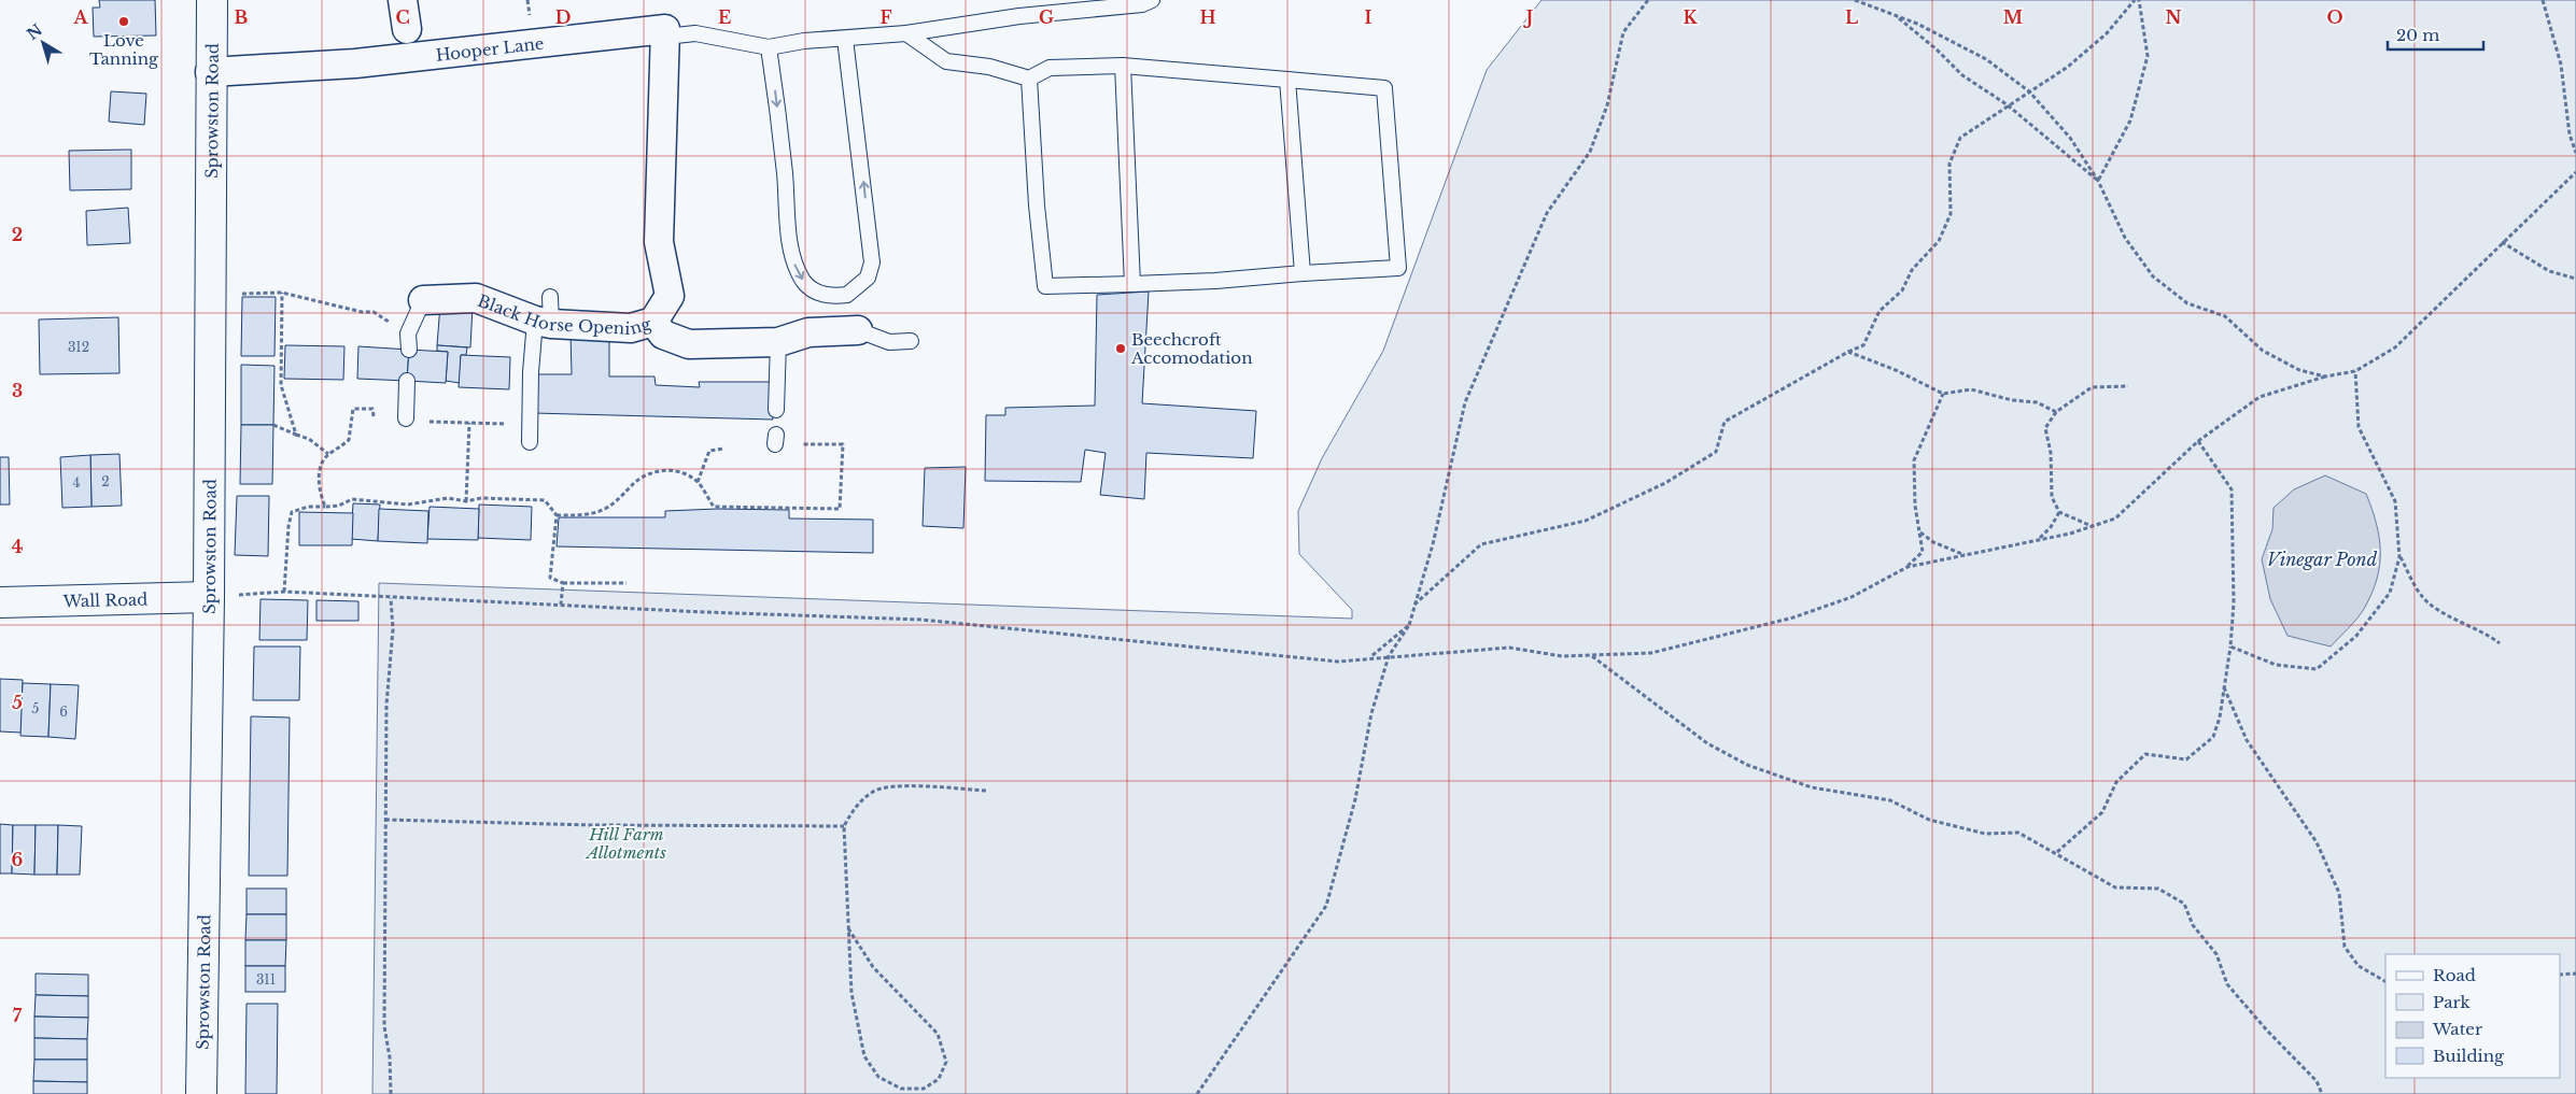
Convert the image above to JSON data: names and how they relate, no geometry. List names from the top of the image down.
{
  "streets": {
    "main road": ["Sprowston Road", "Wall Road"],
    "street": ["Hooper Lane", "Black Horse Opening"]
  },
  "crossings": [
    ["Hooper Lane", "Sprowston Road"],
    ["Sprowston Road", "Wall Road"]
  ],
  "water": ["Vinegar Pond"],
  "parks": ["Hill Farm Allotments"],
  "places": ["Love Tanning", "Beechcroft Accomodation"],
  "house_numbers": [
    "312",
    "2",
    "4",
    "5",
    "6",
    "311"
  ],
  "legend": [
    "Road",
    "Park",
    "Water",
    "Building"
  ],
  "scale_bar": "20 m",
  "north": "top left",
  "grid": {
    "columns": [
      "A",
      "B",
      "C",
      "D",
      "E",
      "F",
      "G",
      "H",
      "I",
      "J",
      "K",
      "L",
      "M",
      "N",
      "O"
    ],
    "rows": [
      "2",
      "3",
      "4",
      "5",
      "6",
      "7"
    ]
  }
}
